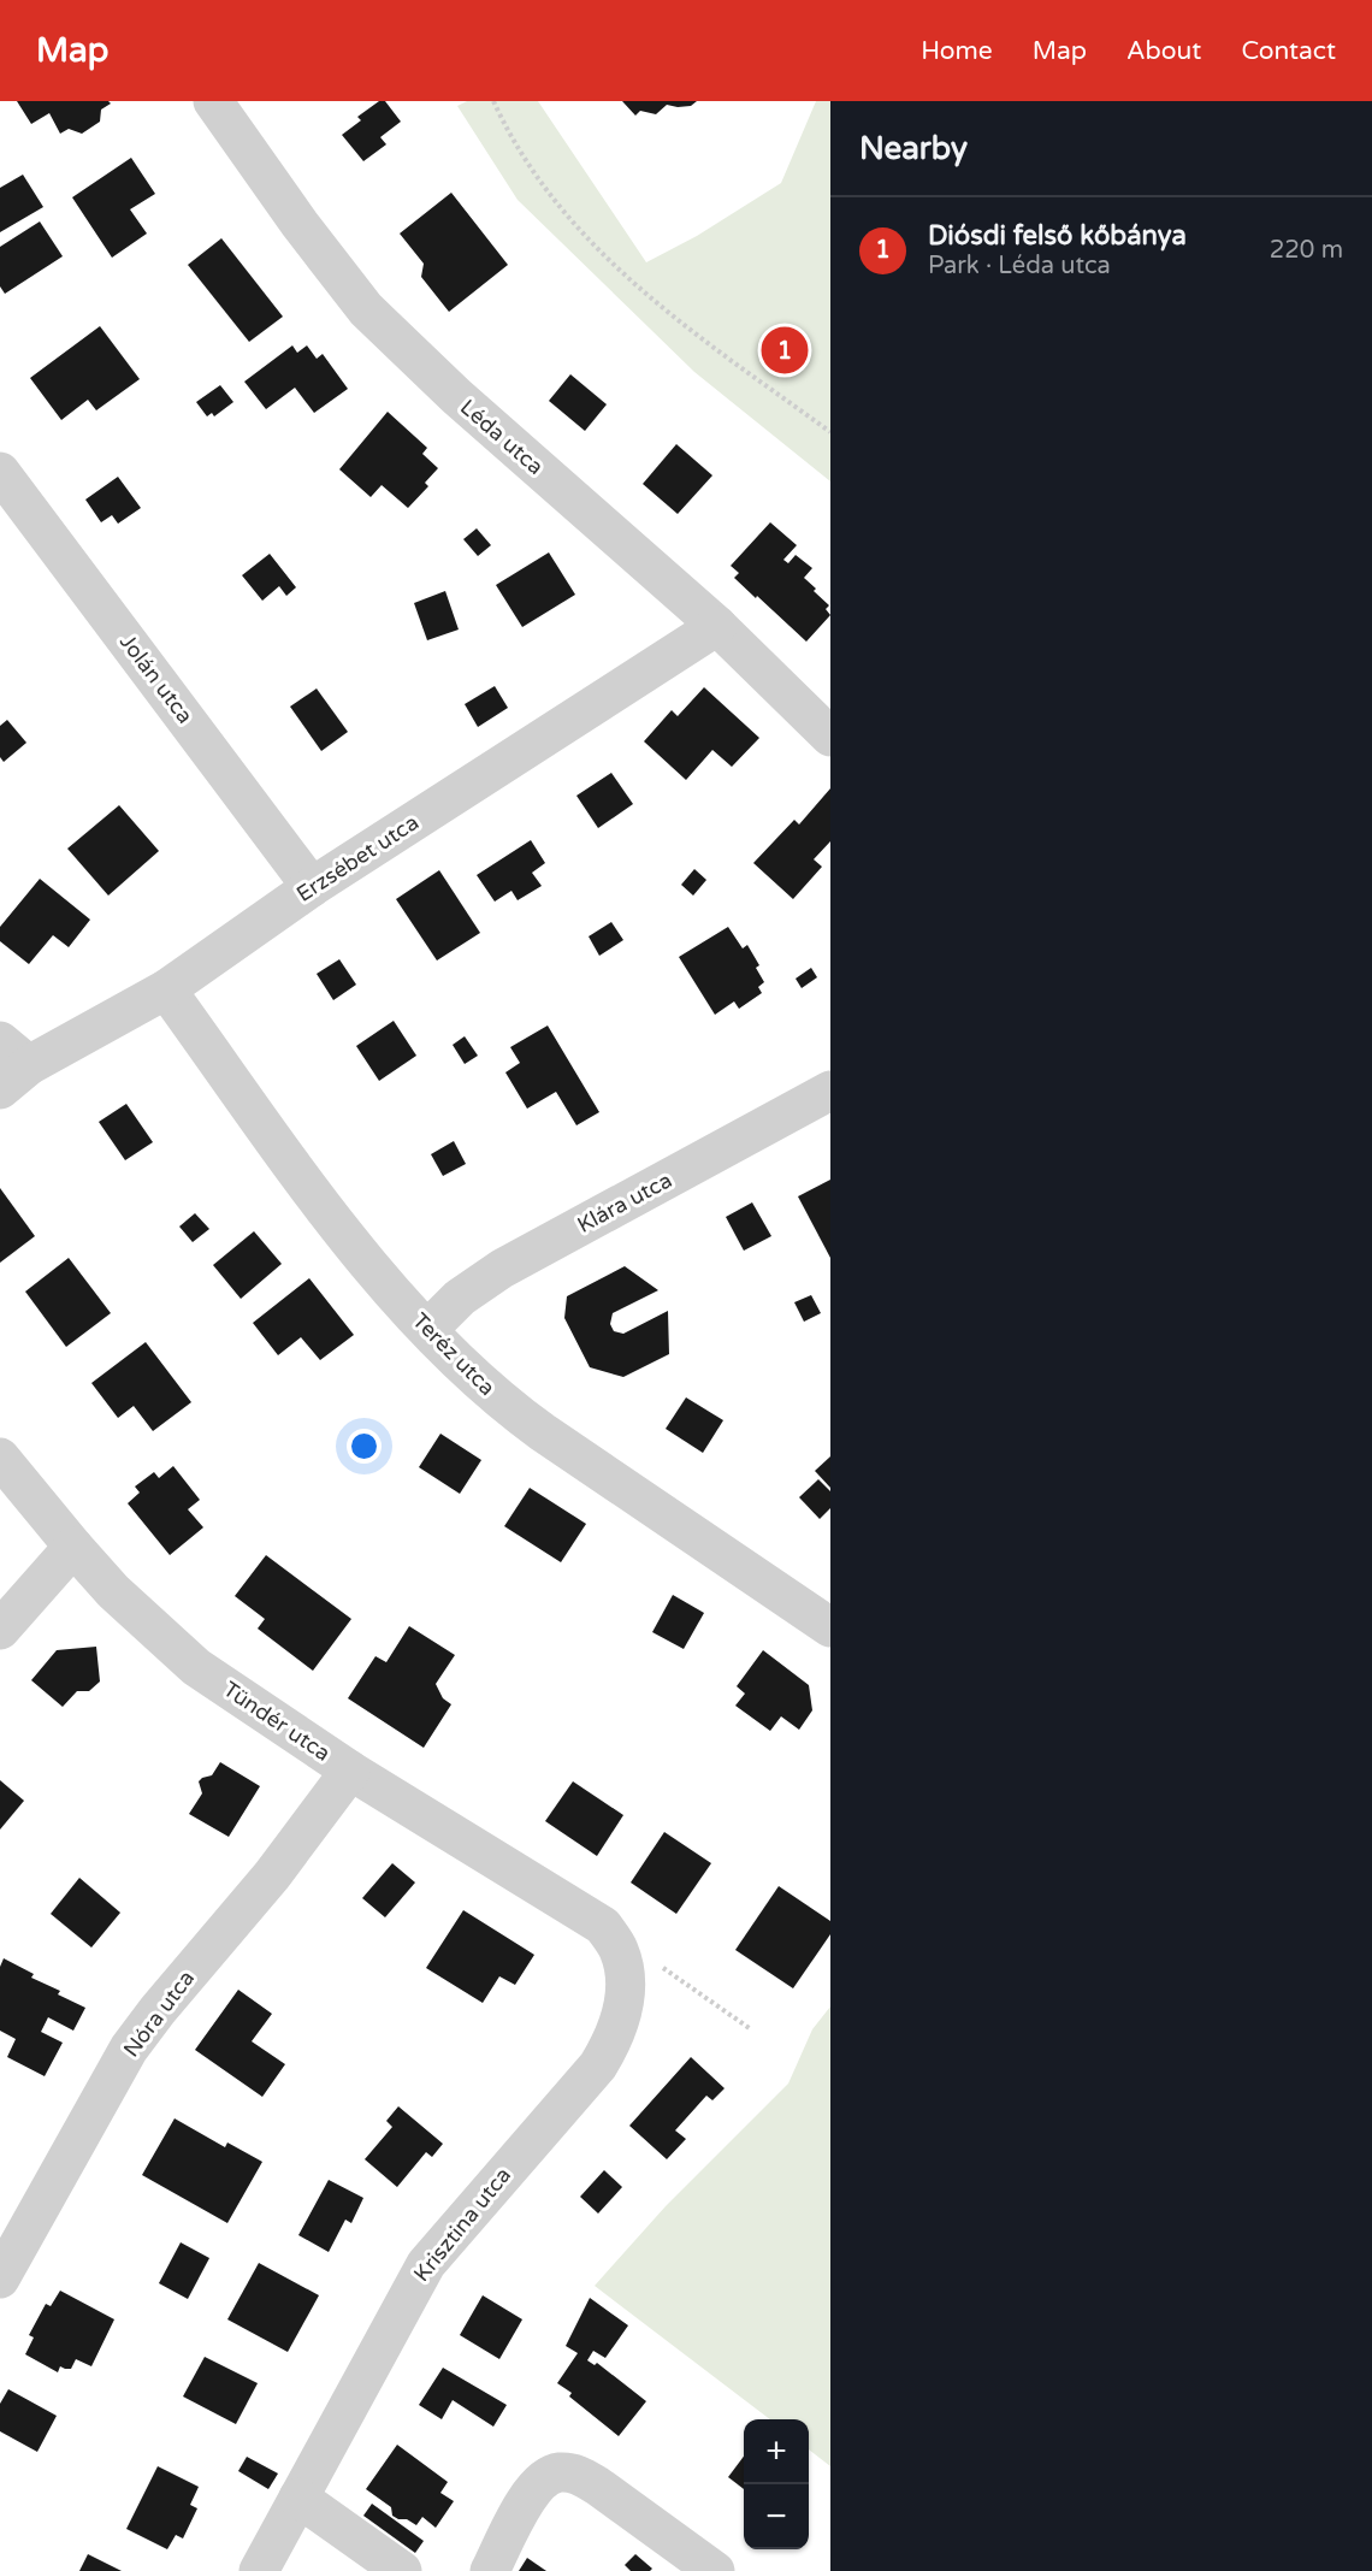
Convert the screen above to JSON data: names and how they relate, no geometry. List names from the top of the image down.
{
  "streets": {
    "street": [
      "Léda utca",
      "Jolán utca",
      "Erzsébet utca",
      "Klára utca",
      "Teréz utca",
      "Tündér utca",
      "Nóra utca",
      "Krisztina utca"
    ]
  },
  "crossings": [
    ["Léda utca", "Erzsébet utca"],
    ["Jolán utca", "Erzsébet utca"],
    ["Erzsébet utca", "Teréz utca"],
    ["Klára utca", "Teréz utca"],
    ["Tündér utca", "Nóra utca"],
    ["Tündér utca", "Krisztina utca"]
  ],
  "page": {
    "header": "Map",
    "nav": [
      "Home",
      "Map",
      "About",
      "Contact"
    ],
    "heading": "Nearby",
    "list": [
      {
        "mark": "1",
        "name": "Diósdi felső kőbánya",
        "note": "Park · Léda utca",
        "value": "220 m"
      }
    ],
    "pins": "1",
    "map_buttons": ["+", "−"]
  }
}
